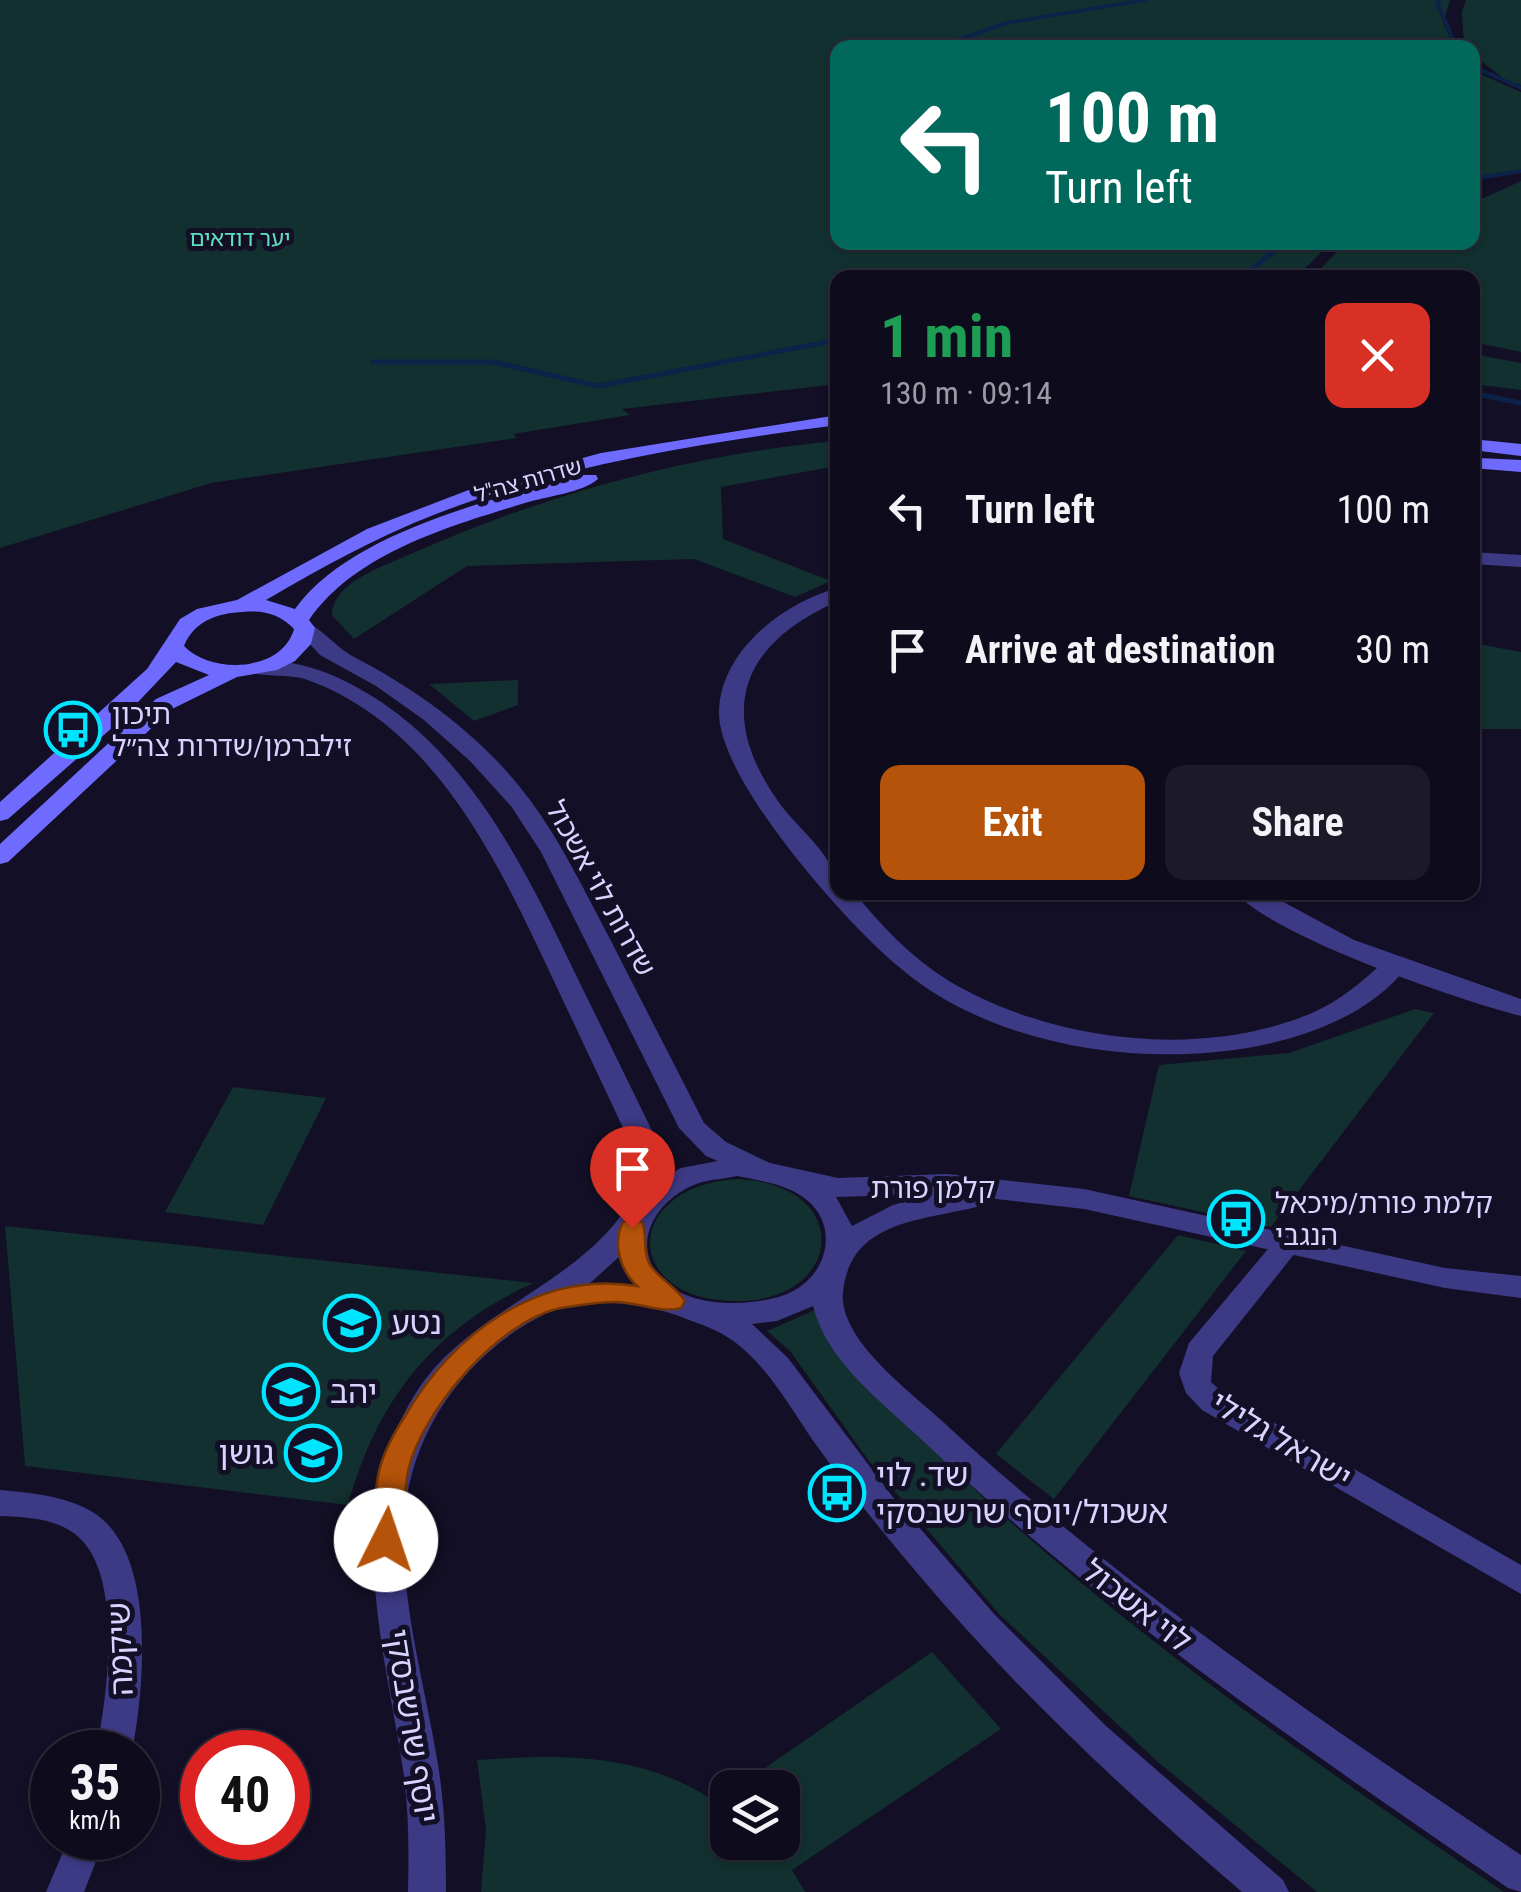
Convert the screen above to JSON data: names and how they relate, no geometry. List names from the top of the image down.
{
  "streets": {
    "main road": ["שדרות צה\"ל"],
    "street": [
      "שדרות לוי אשכול",
      "קלמן פורת",
      "ישראל גלילי",
      "לוי אשכול",
      "שיקמה",
      "יוסף שרשבסקי"
    ]
  },
  "crossings": [
    ["שדרות צה\"ל", "שדרות לוי אשכול"],
    ["שדרות לוי אשכול", "קלמן פורת"],
    ["שדרות לוי אשכול", "לוי אשכול"],
    ["שדרות לוי אשכול", "יוסף שרשבסקי"],
    ["קלמן פורת", "ישראל גלילי"],
    ["קלמן פורת", "לוי אשכול"],
    ["קלמן פורת", "יוסף שרשבסקי"],
    ["לוי אשכול", "יוסף שרשבסקי"]
  ],
  "parks": ["יער דודאים"],
  "places": {
    "bus stop": ["תיכון זילברמן/שדרות צה״ל", "קלמת פורת/מיכאל הנגבי", "שד. לוי אשכול/יוסף שרשבסקי"],
    "school or university": ["נטע", "יהב", "גושן"]
  },
  "page": {
    "turn": ["100 m", "Turn left"],
    "heading": ["1 min", "130 m · 09:14"],
    "list": [
      {
        "name": "Turn left",
        "value": "100 m"
      },
      {
        "name": "Arrive at destination",
        "value": "30 m"
      }
    ],
    "buttons": ["Exit", "Share"],
    "speed": "35 km/h",
    "limit": "40"
  }
}
